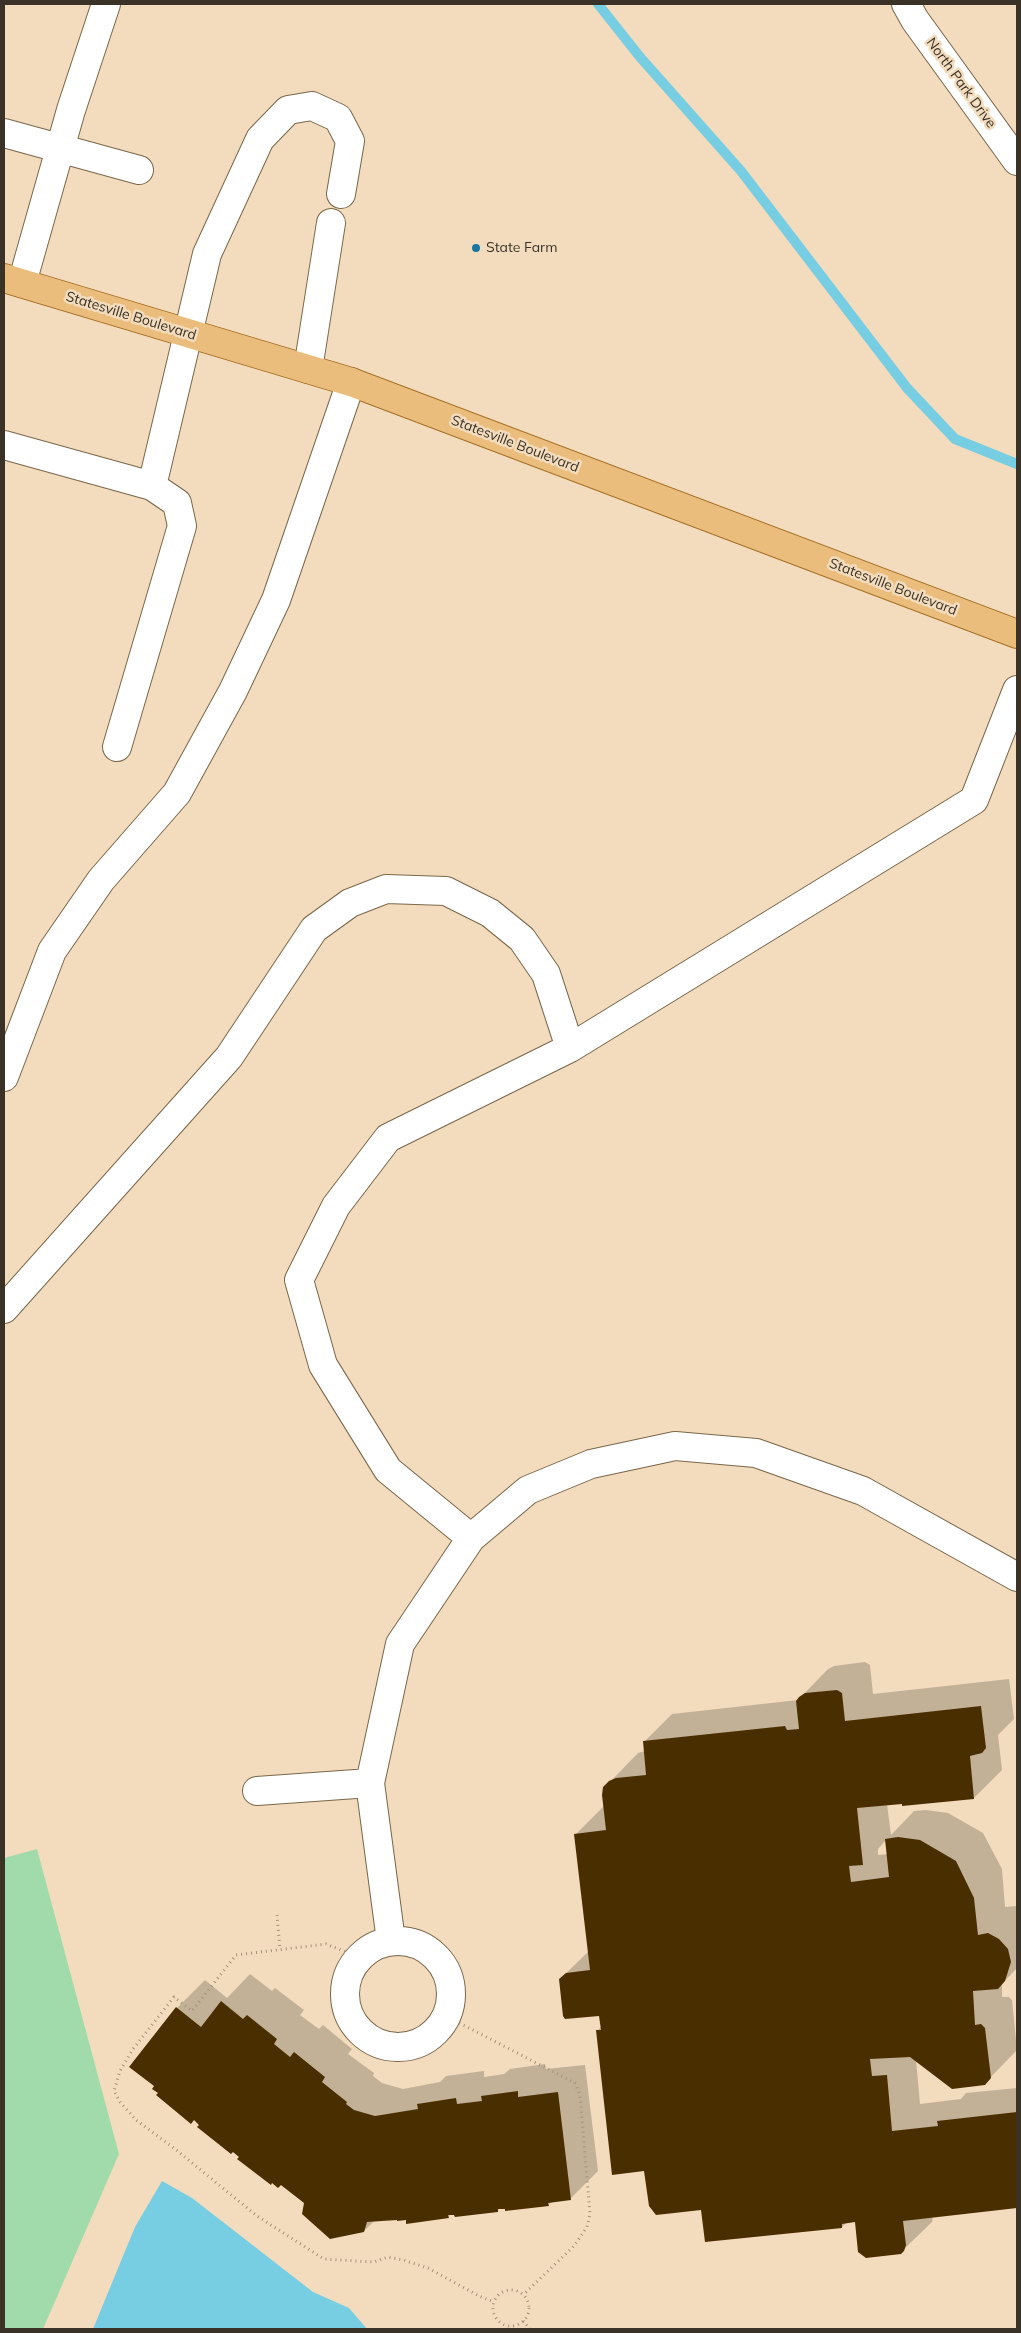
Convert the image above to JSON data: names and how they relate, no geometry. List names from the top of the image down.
{
  "streets": {
    "main road": ["Statesville Boulevard"],
    "street": ["North Park Drive"]
  },
  "places": ["State Farm"]
}
